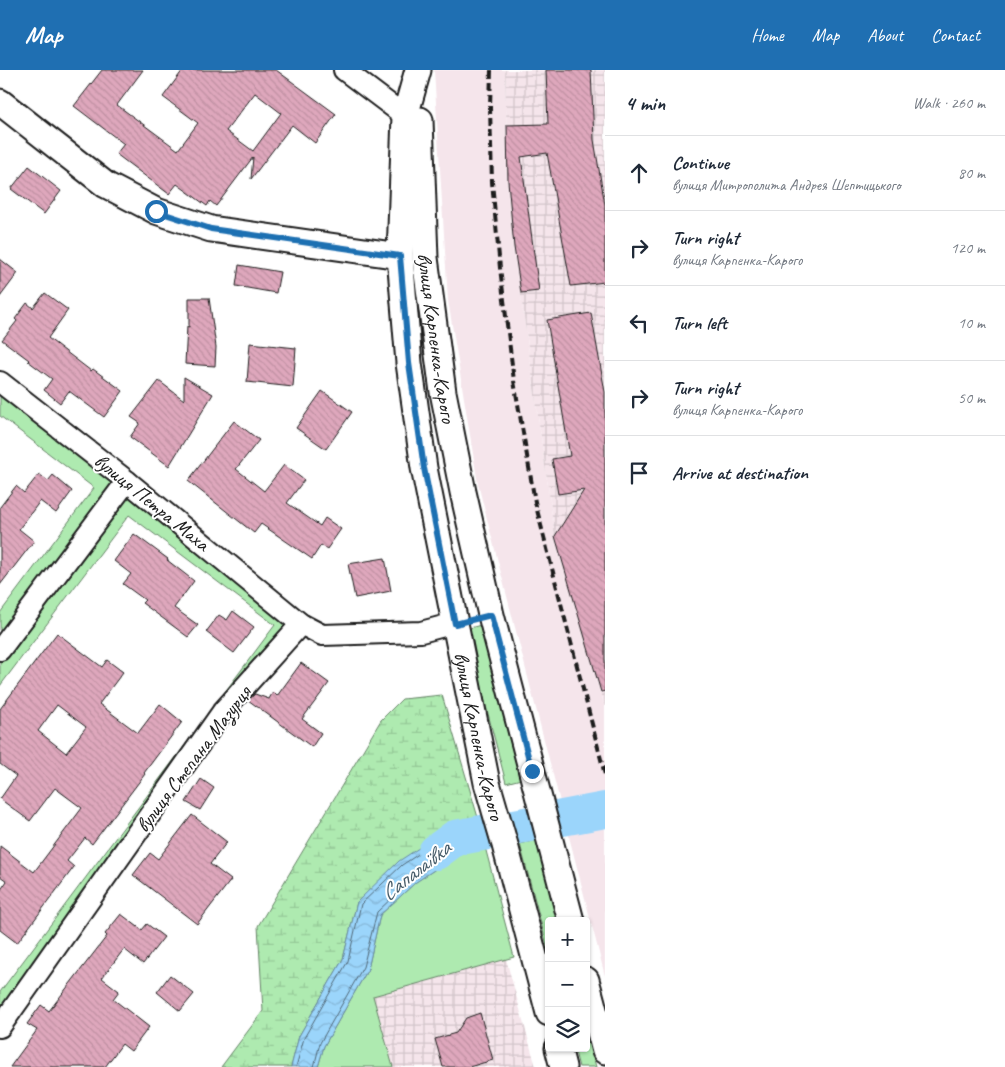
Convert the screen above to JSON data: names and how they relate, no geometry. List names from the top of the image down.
{
  "streets": {
    "street": ["вулиця Карпенка-Карого", "вулиця Петра Маха", "вулиця Степана Мазурця"]
  },
  "crossings": [
    ["вулиця Петра Маха", "вулиця Степана Мазурця"]
  ],
  "water": ["Сапалаївка"],
  "page": {
    "header": "Map",
    "nav": [
      "Home",
      "Map",
      "About",
      "Contact"
    ],
    "heading": ["4 min", "Walk · 260 m"],
    "list": [
      ["Continue", "вулиця Митрополита Андрея Шептицького", "80 m"],
      ["Turn right", "вулиця Карпенка-Карого", "120 m"],
      ["Turn left", "10 m"],
      ["Turn right", "вулиця Карпенка-Карого", "50 m"],
      "Arrive at destination"
    ],
    "map_buttons": ["+", "−"]
  }
}
